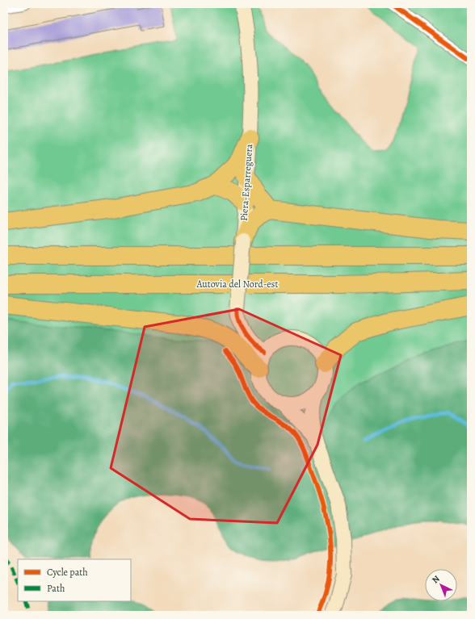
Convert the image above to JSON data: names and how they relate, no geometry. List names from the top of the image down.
{
  "streets": {
    "highway": ["Autovia del Nord-est"],
    "main road": ["Piera-Esparreguera"]
  },
  "legend": ["Cycle path", "Path"],
  "north": "top left"
}
